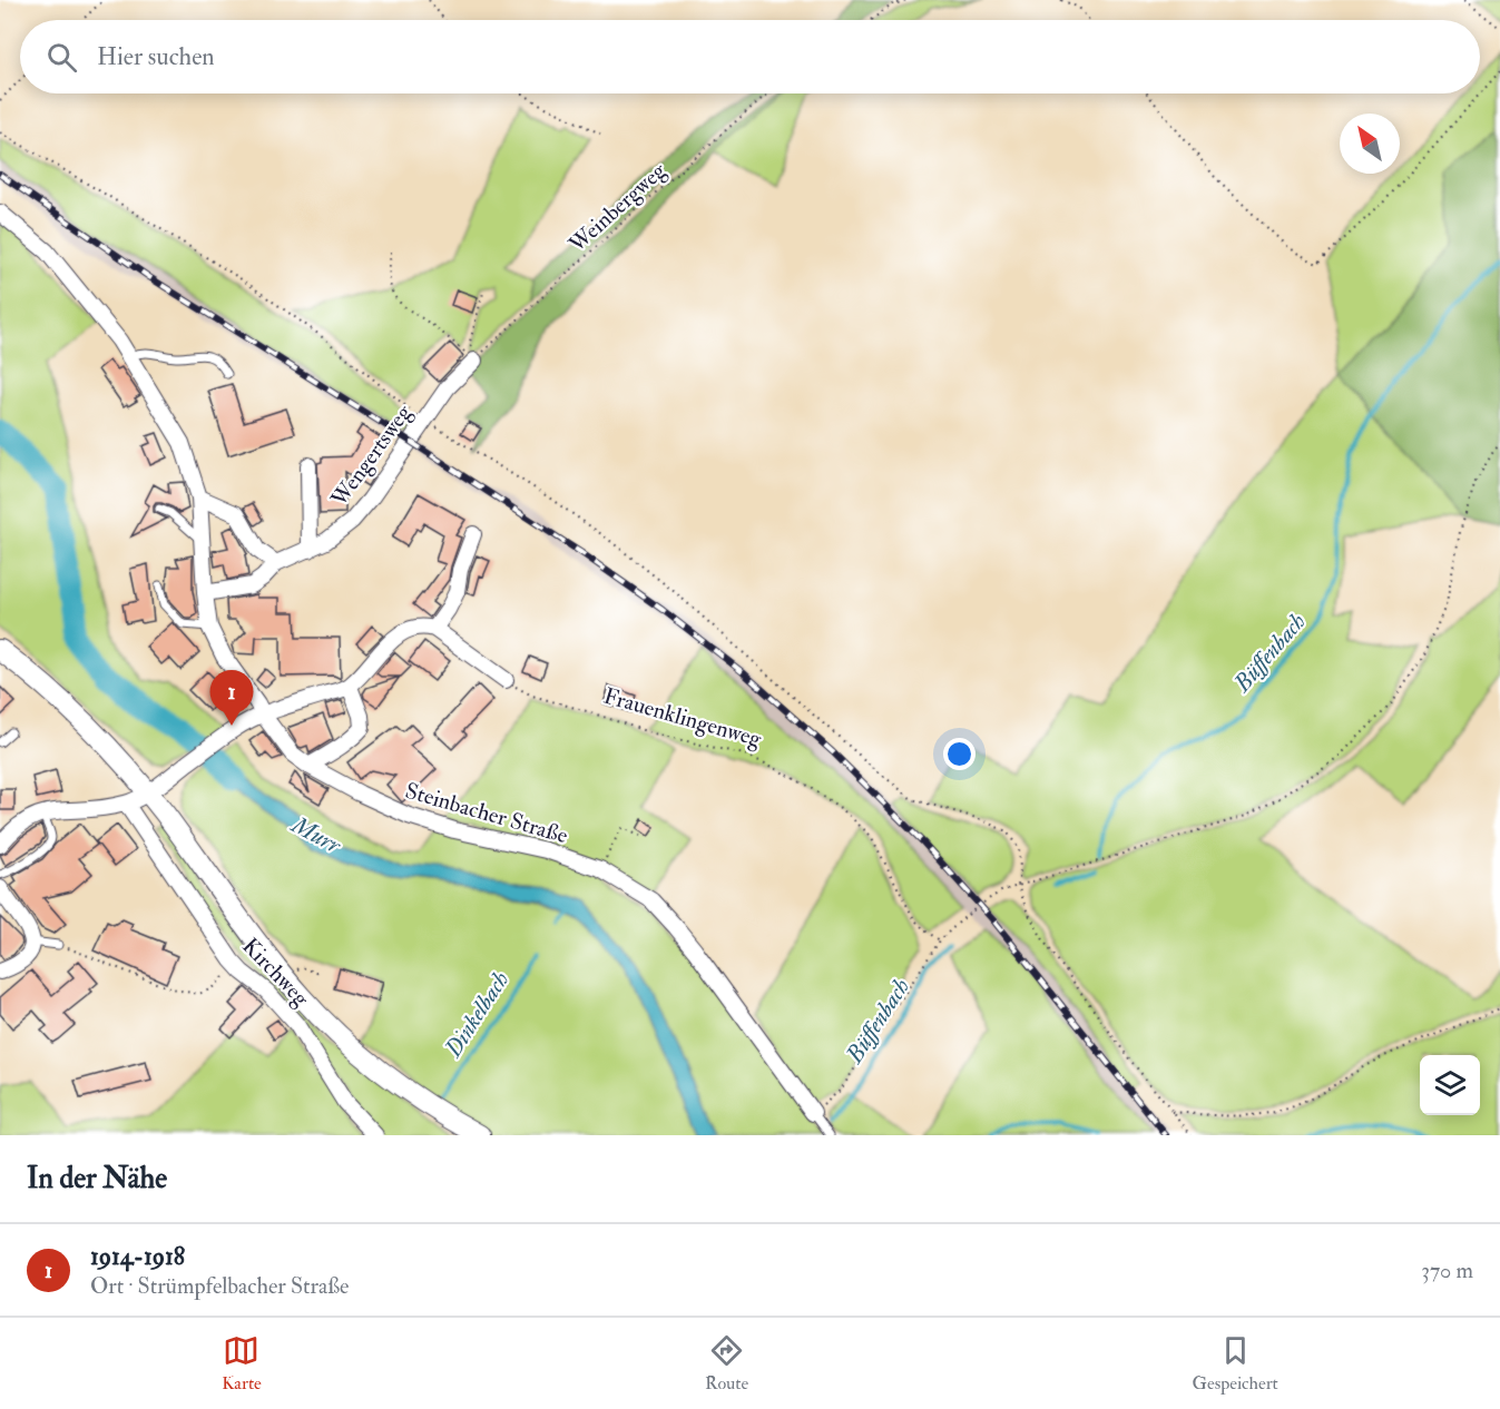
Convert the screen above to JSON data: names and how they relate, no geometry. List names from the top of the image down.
{
  "streets": {
    "street": ["Wengertsweg", "Steinbacher Straße", "Kirchweg"],
    "path": ["Weinbergweg", "Frauenklingenweg"]
  },
  "crossings": [
    ["Weinbergweg", "Wengertsweg"]
  ],
  "water": ["Büffenbach", "Murr", "Dinkelbach"],
  "north": "top left",
  "page": {
    "search": "Hier suchen",
    "pins": "1",
    "heading": "In der Nähe",
    "list": [
      {
        "mark": "1",
        "name": "1914-1918",
        "note": "Ort · Strümpfelbacher Straße",
        "value": "370 m"
      }
    ],
    "nav": ["Karte", "Route", "Gespeichert"]
  }
}
